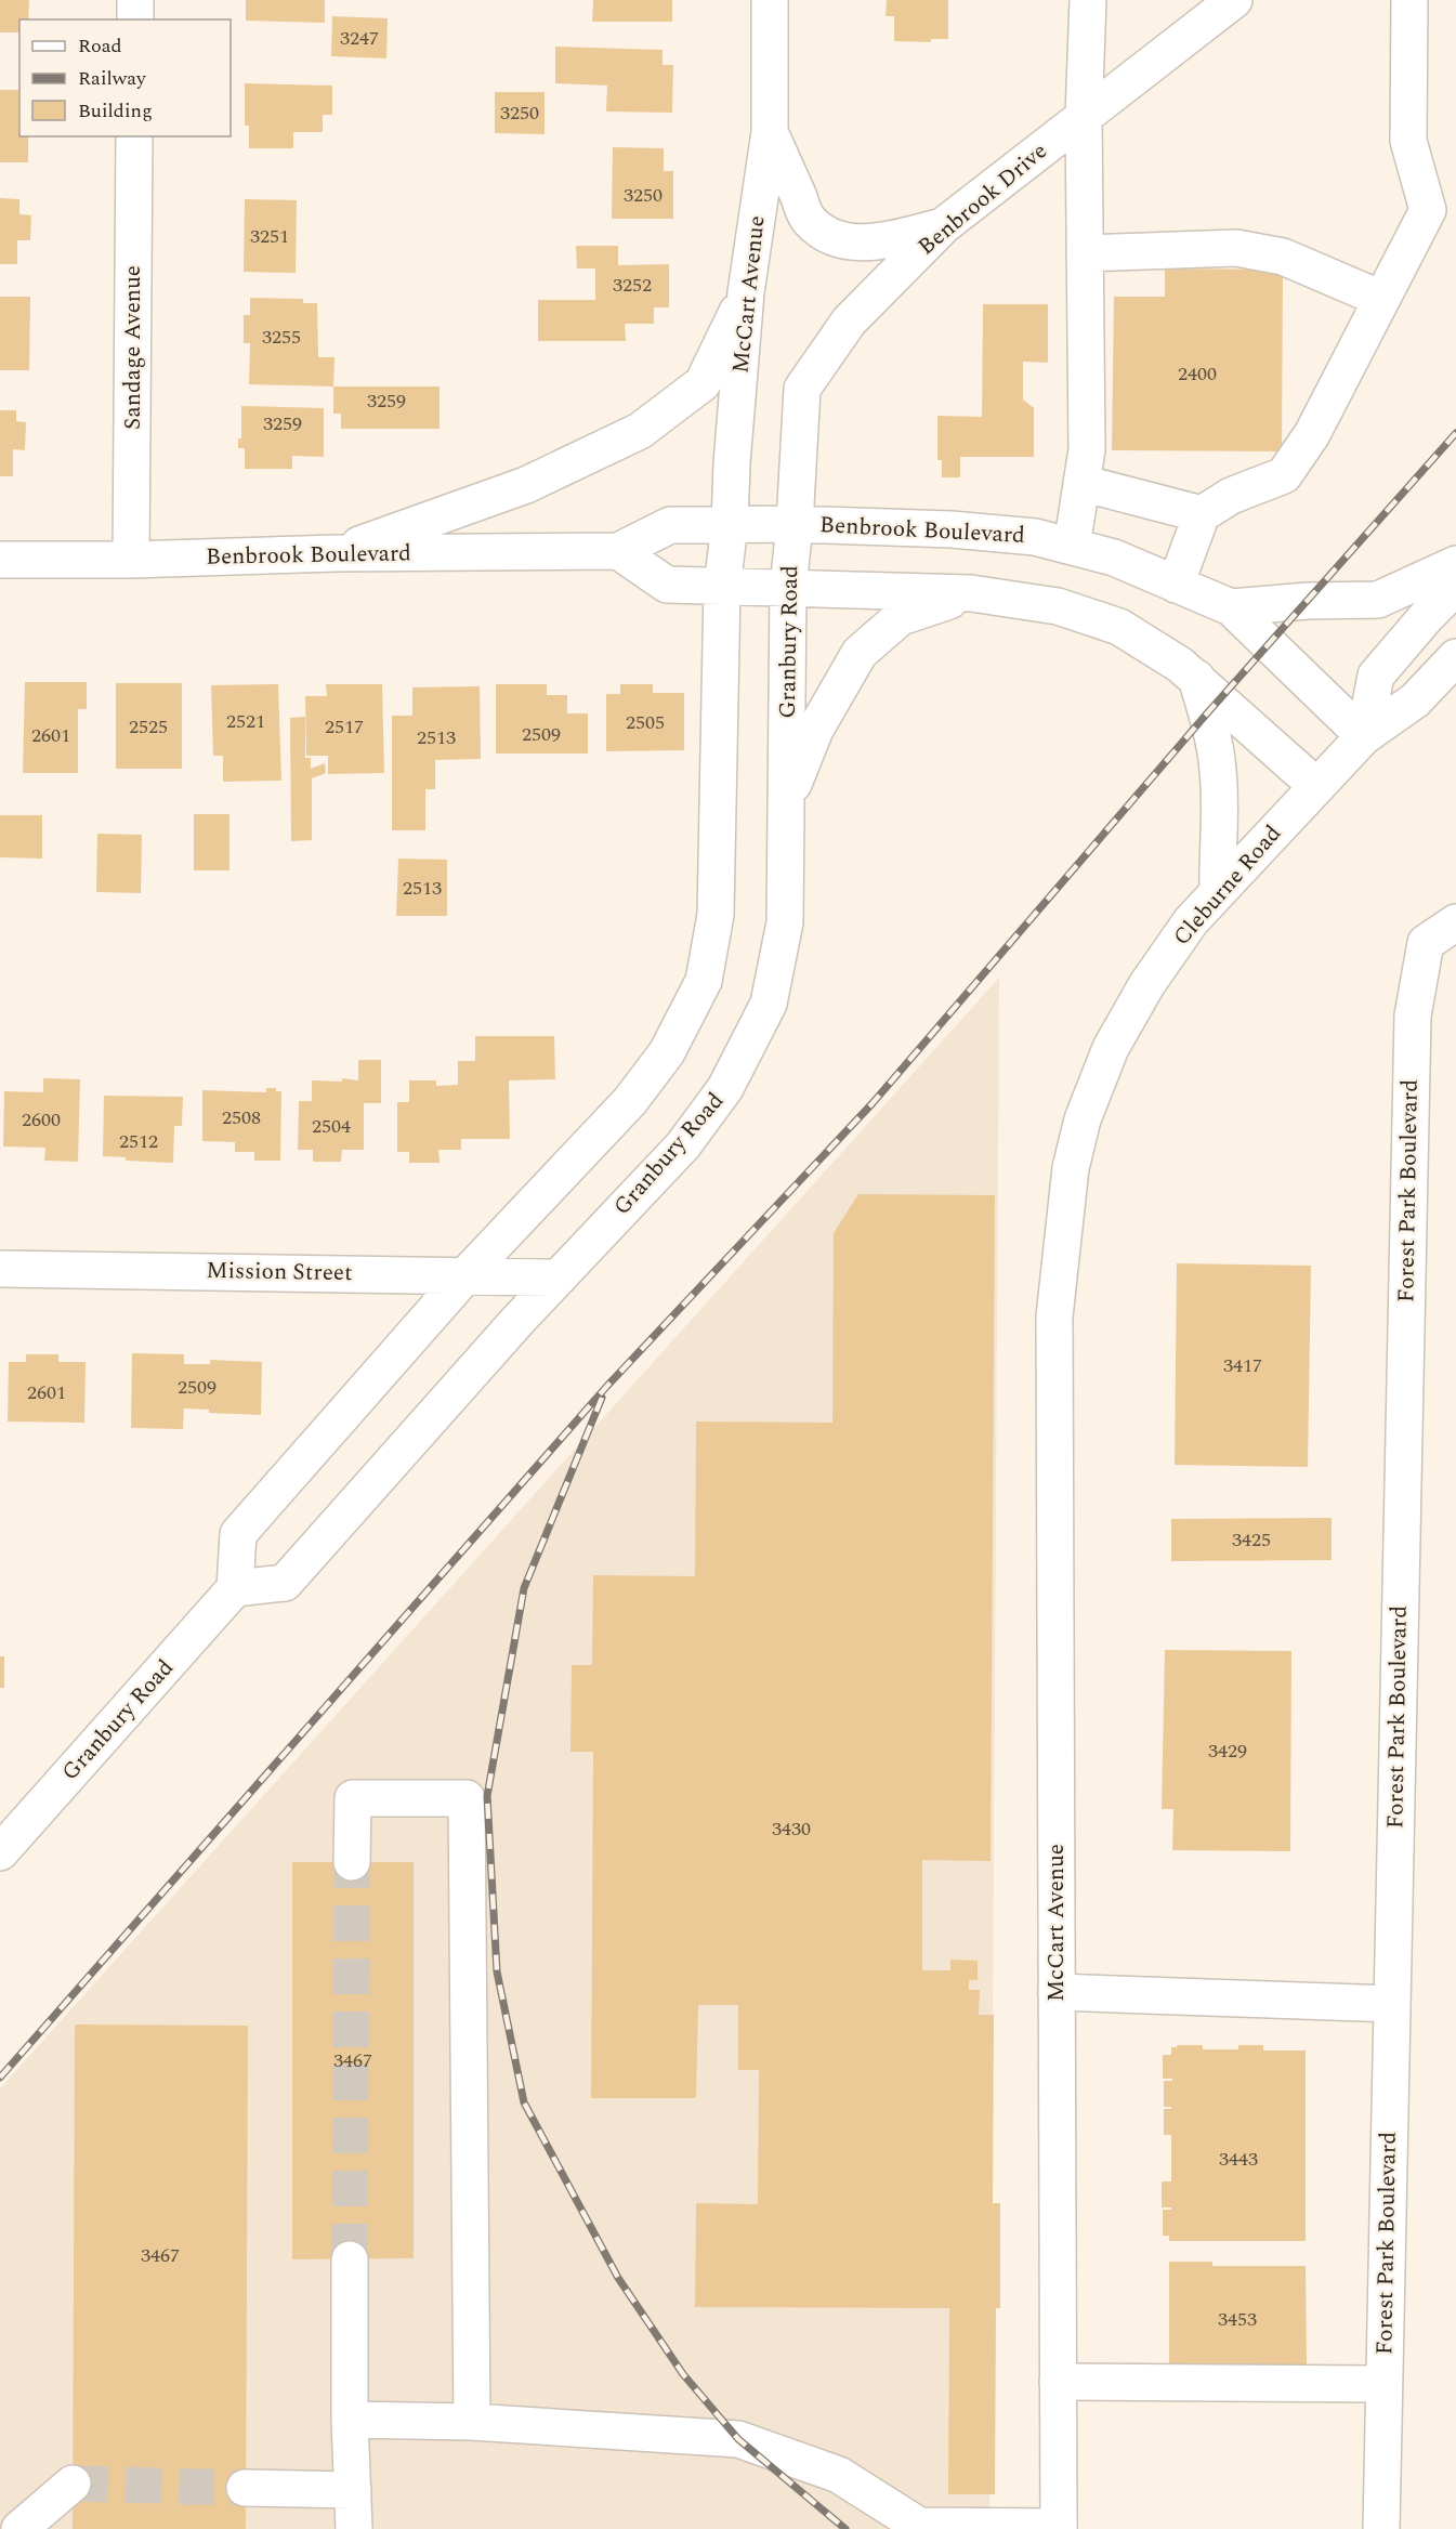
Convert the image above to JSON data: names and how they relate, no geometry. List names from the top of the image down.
{
  "streets": {
    "street": [
      "Benbrook Drive",
      "McCart Avenue",
      "Sandage Avenue",
      "Benbrook Boulevard",
      "Granbury Road",
      "Cleburne Road",
      "Forest Park Boulevard",
      "Mission Street"
    ]
  },
  "crossings": [
    ["Benbrook Drive", "Granbury Road"],
    ["McCart Avenue", "Benbrook Boulevard"],
    ["McCart Avenue", "Cleburne Road"],
    ["Sandage Avenue", "Benbrook Boulevard"],
    ["Benbrook Boulevard", "Granbury Road"],
    ["Benbrook Boulevard", "Cleburne Road"],
    ["Granbury Road", "Mission Street"]
  ],
  "house_numbers": [
    "3247",
    "3250",
    "3250",
    "3251",
    "3252",
    "3255",
    "2400",
    "3259",
    "3259",
    "2521",
    "2505",
    "2525",
    "2517",
    "2509",
    "2601",
    "2513",
    "2513",
    "2508",
    "2600",
    "2504",
    "2512",
    "3417",
    "2509",
    "2601",
    "3425",
    "3429",
    "3430",
    "3467",
    "3443",
    "3467",
    "3453"
  ],
  "legend": ["Road", "Railway", "Building"]
}
